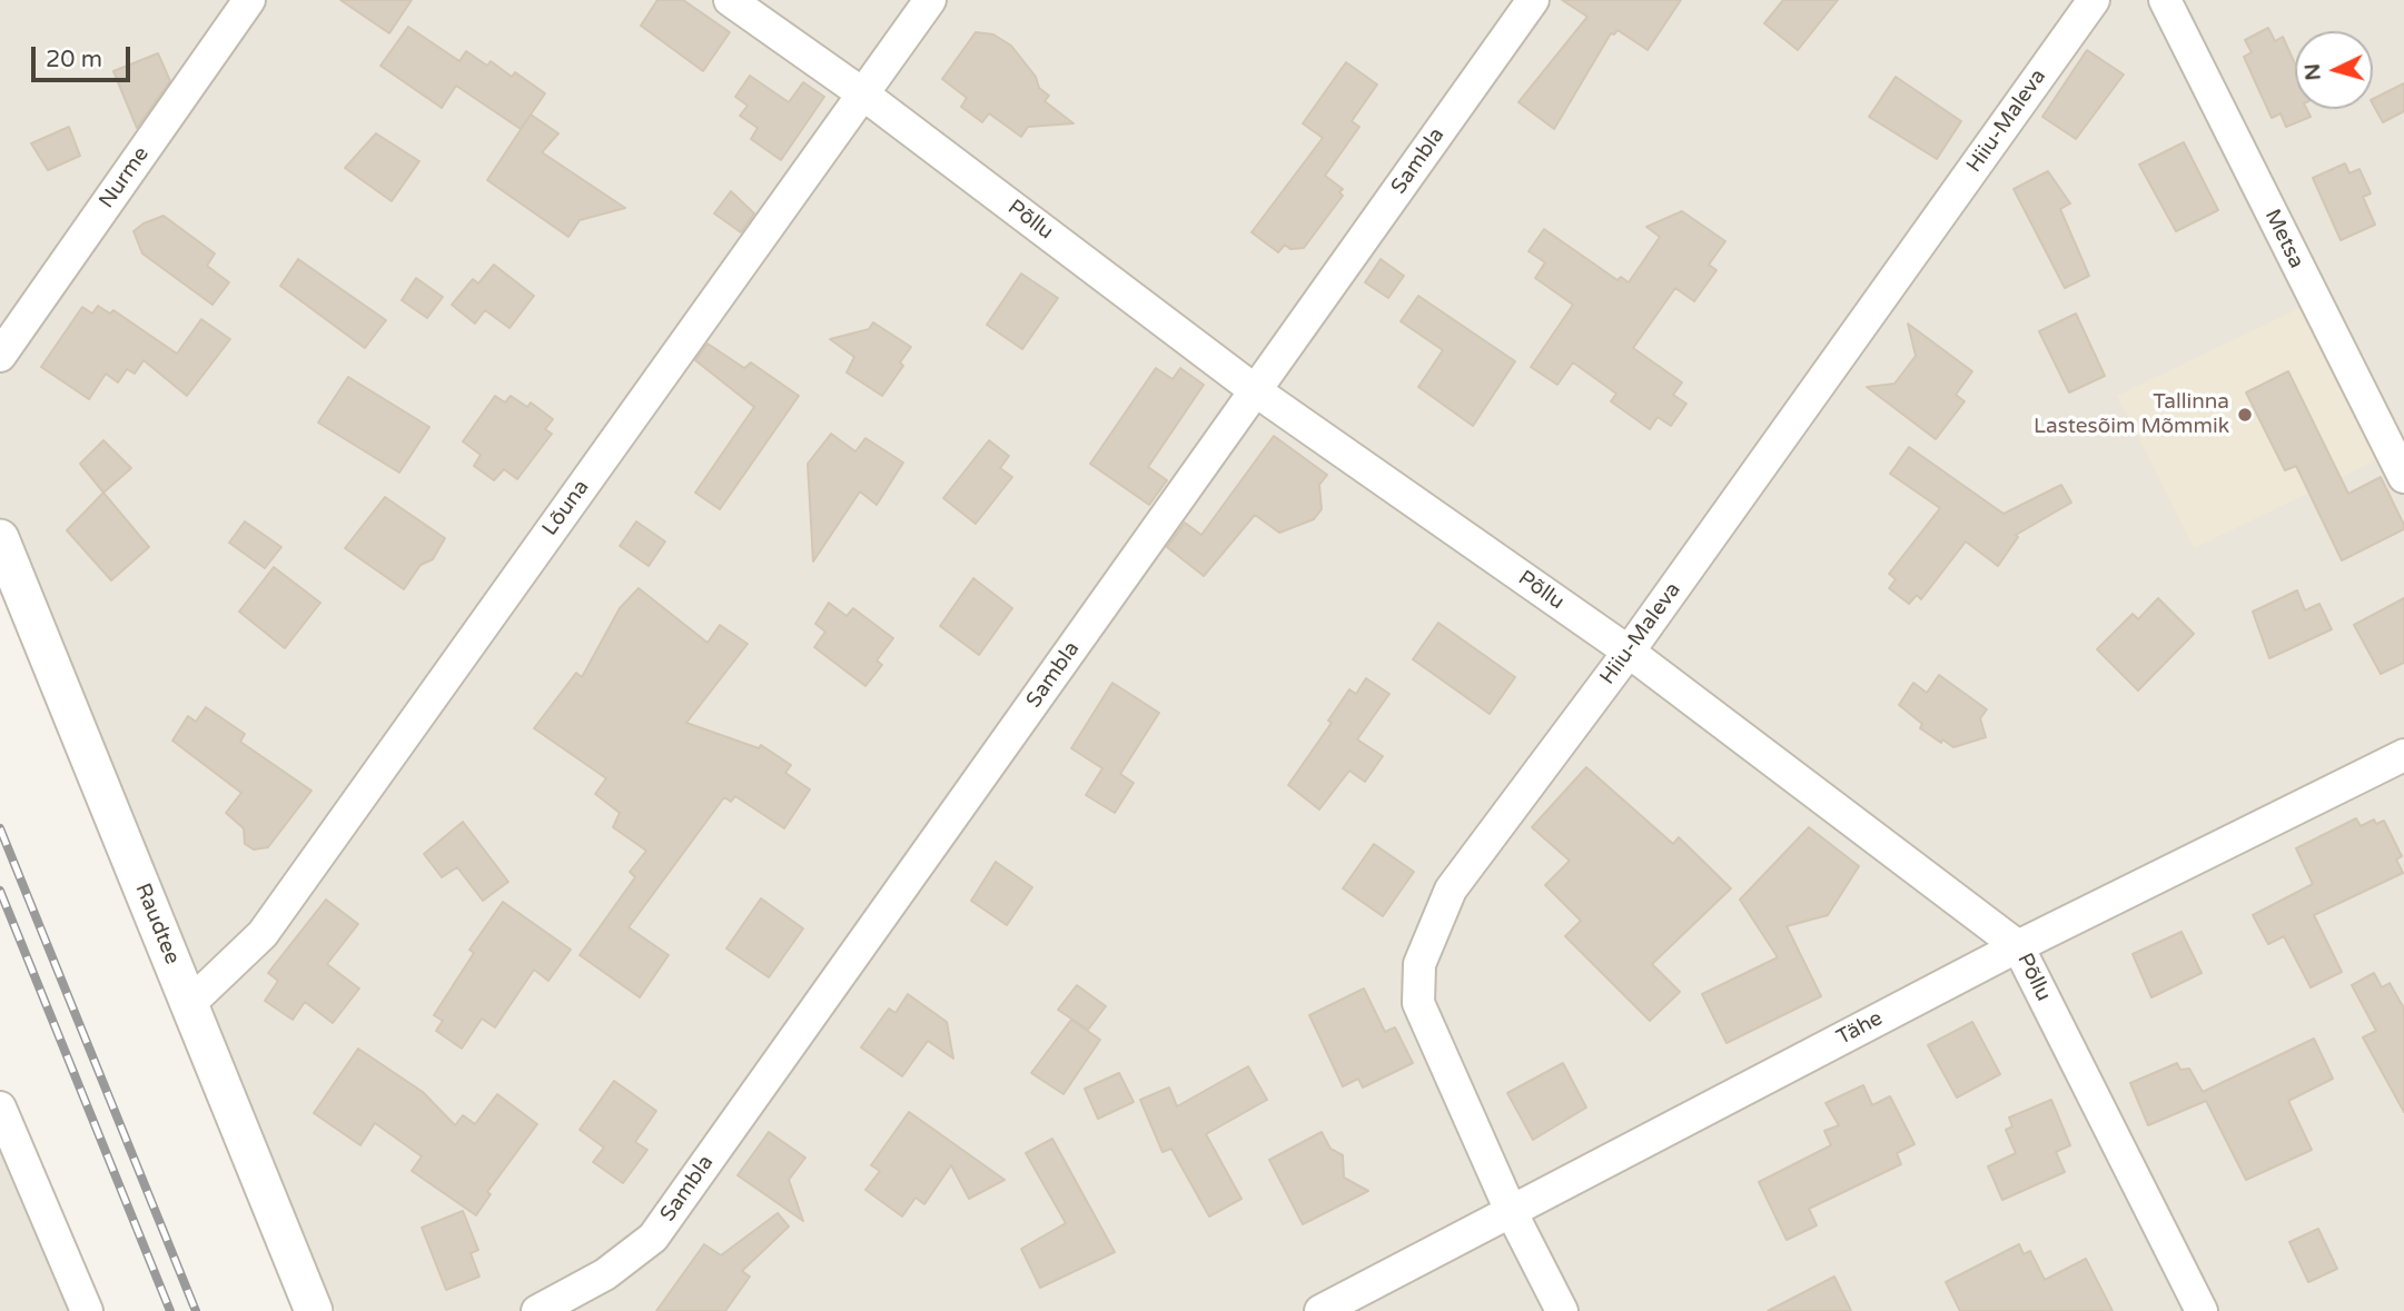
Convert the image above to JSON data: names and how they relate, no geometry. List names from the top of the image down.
{
  "streets": {
    "street": [
      "Hiiu-Maleva",
      "Sambla",
      "Nurme",
      "Põllu",
      "Metsa",
      "Lõuna",
      "Raudtee",
      "Tähe"
    ]
  },
  "crossings": [
    ["Hiiu-Maleva", "Põllu"],
    ["Hiiu-Maleva", "Tähe"],
    ["Sambla", "Põllu"],
    ["Põllu", "Lõuna"],
    ["Põllu", "Tähe"],
    ["Lõuna", "Raudtee"]
  ],
  "places": ["Tallinna Lastesõim Mõmmik"],
  "scale_bar": "20 m",
  "north": "left"
}
